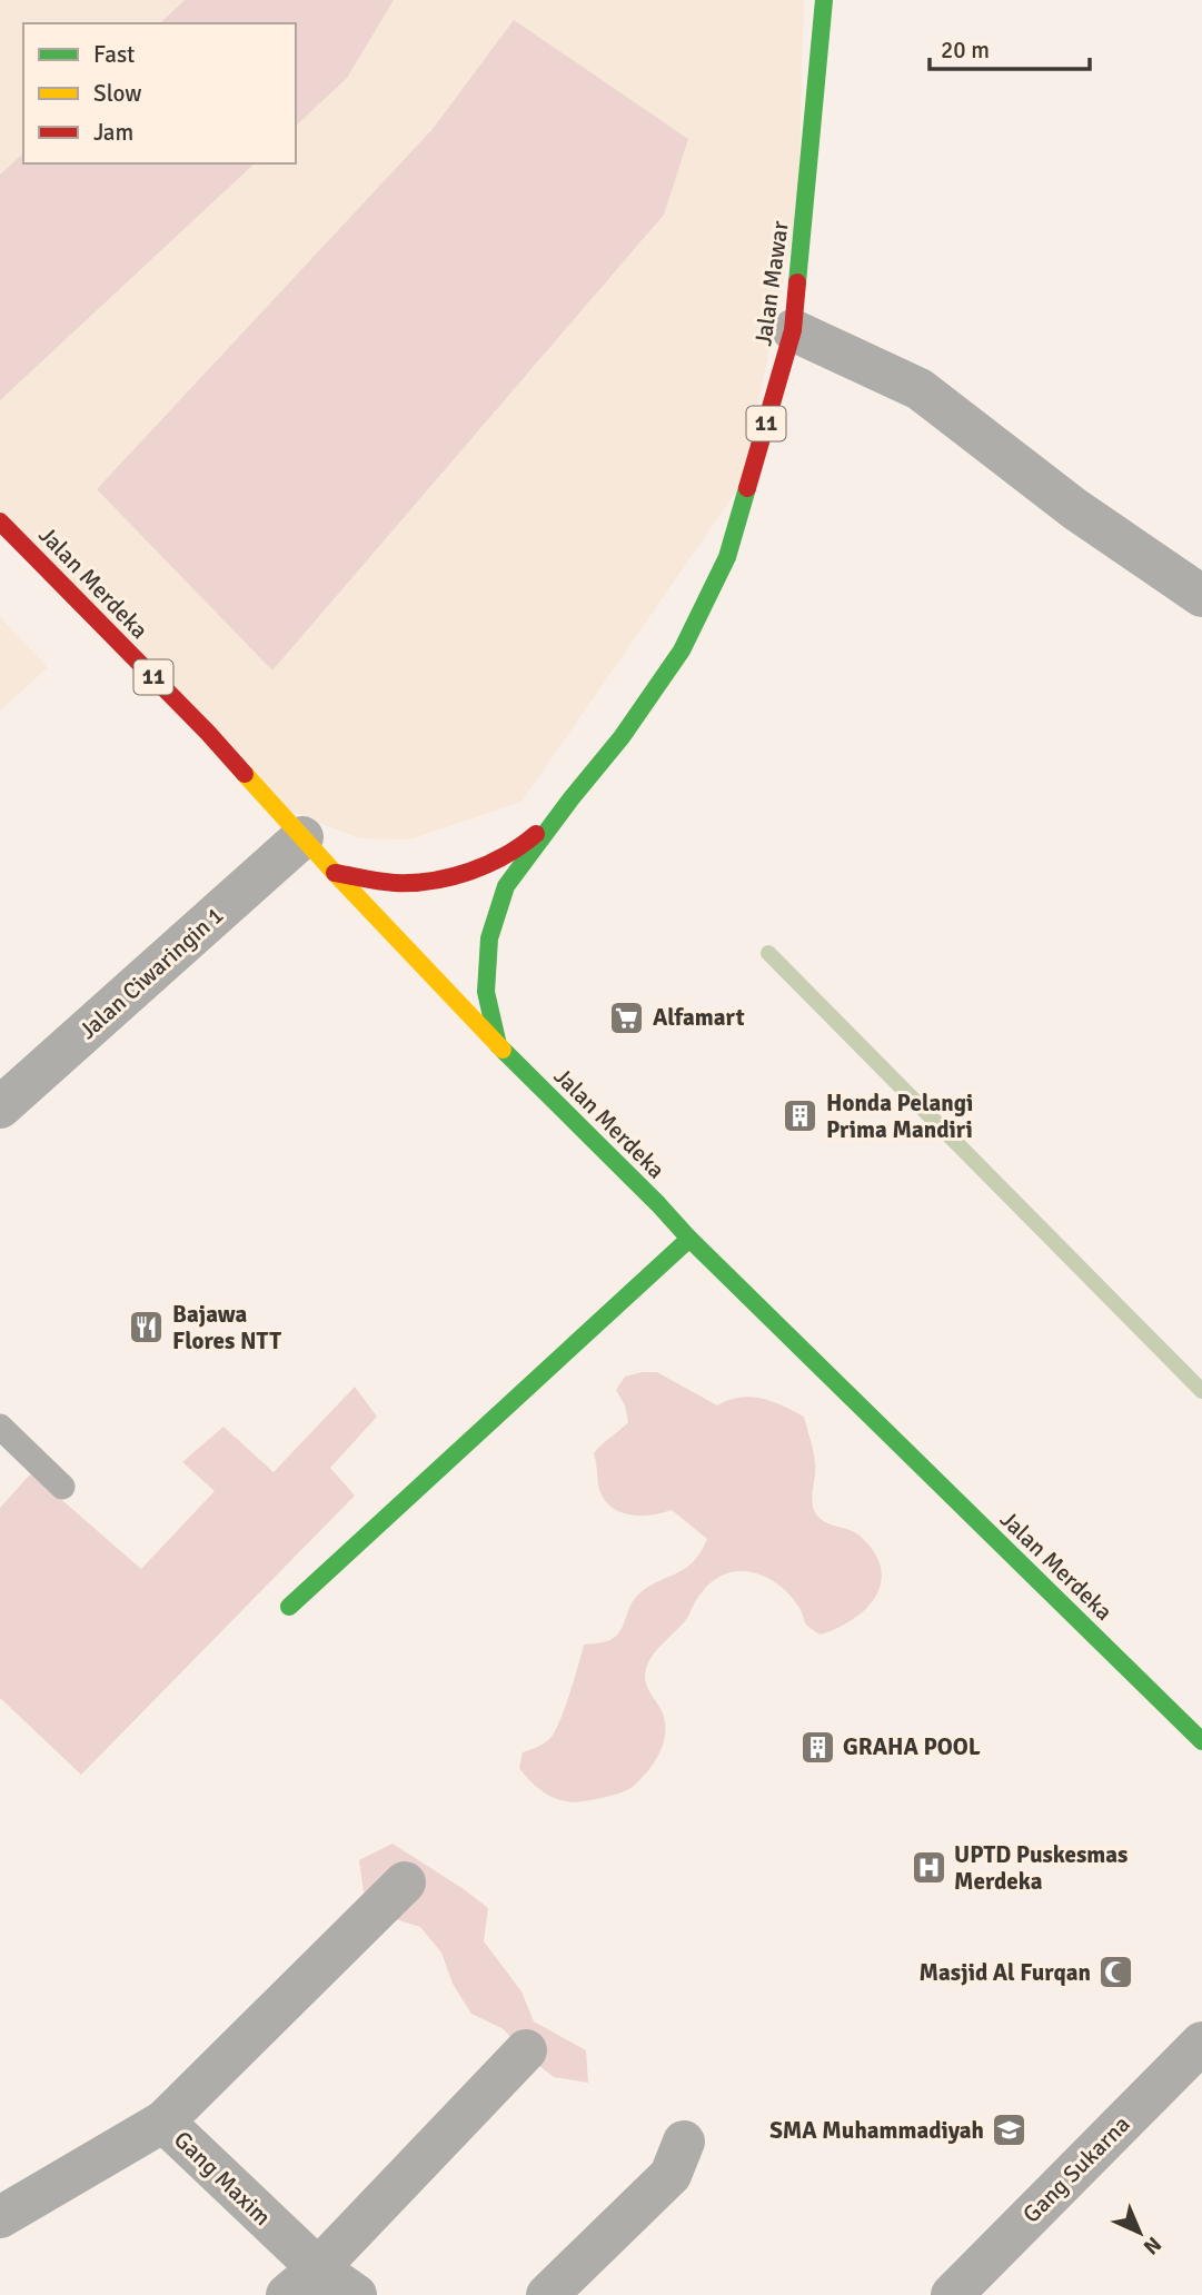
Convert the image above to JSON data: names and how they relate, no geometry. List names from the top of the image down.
{
  "streets": {
    "main road": ["Jalan Mawar", "11", "Jalan Merdeka"],
    "street": ["Jalan Ciwaringin 1", "Gang Sukarna", "Gang Maxim"]
  },
  "crossings": [
    ["Jalan Mawar", "11"],
    ["11", "Jalan Merdeka"],
    ["Jalan Merdeka", "Jalan Ciwaringin 1"]
  ],
  "places": {
    "supermarket": ["Alfamart"],
    "building": ["Honda Pelangi Prima Mandiri", "GRAHA POOL"],
    "restaurant": ["Bajawa Flores NTT"],
    "hospital": ["UPTD Puskesmas Merdeka"],
    "mosque": ["Masjid Al Furqan"],
    "school or university": ["SMA Muhammadiyah"]
  },
  "legend": ["Fast", "Slow", "Jam"],
  "scale_bar": "20 m",
  "north": "bottom right"
}
